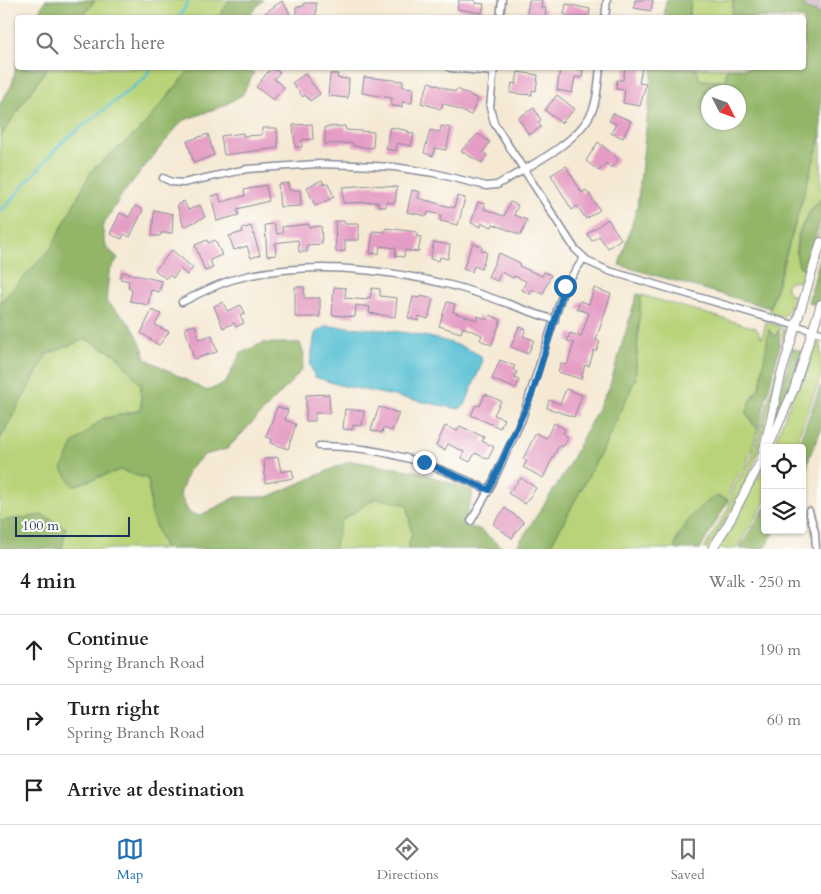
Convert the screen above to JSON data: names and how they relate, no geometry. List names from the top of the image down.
{
  "scale_bar": "100 m",
  "north": "bottom right",
  "page": {
    "search": "Search here",
    "scale": "100 m",
    "heading": ["4 min", "Walk · 250 m"],
    "list": [
      ["Continue", "Spring Branch Road", "190 m"],
      ["Turn right", "Spring Branch Road", "60 m"],
      "Arrive at destination"
    ],
    "nav": ["Map", "Directions", "Saved"]
  }
}
